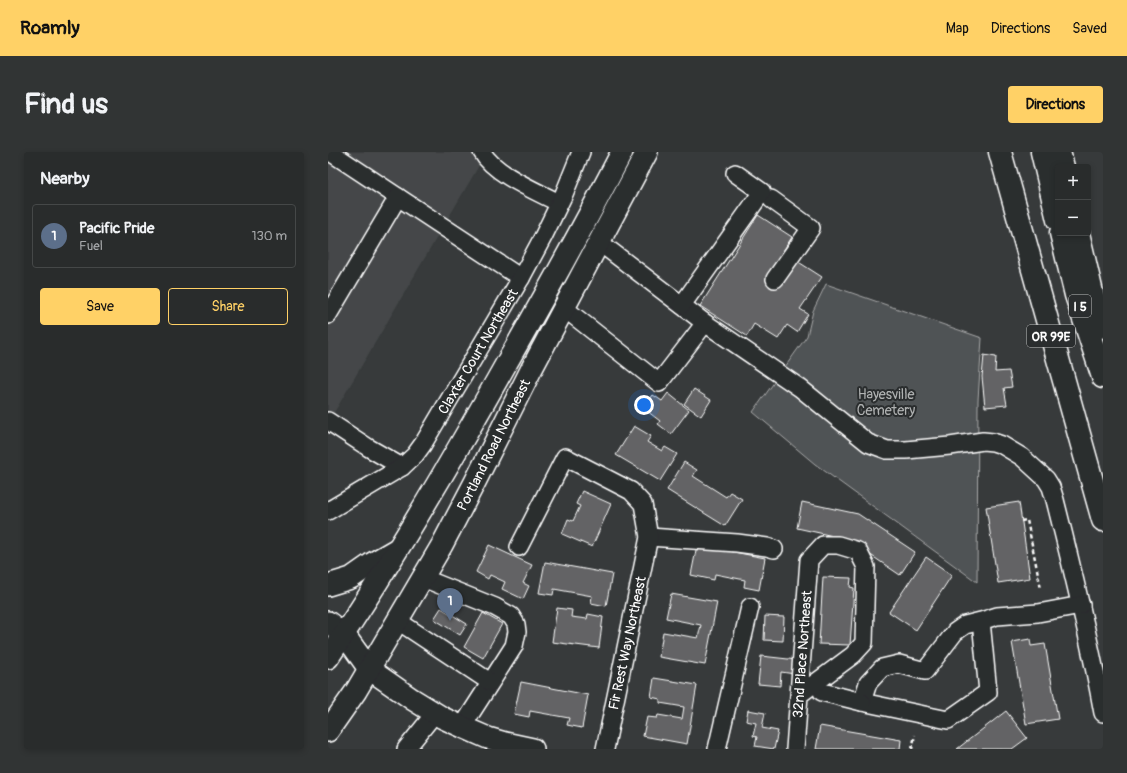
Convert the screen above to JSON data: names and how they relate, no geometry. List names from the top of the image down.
{
  "streets": {
    "highway": ["I 5", "OR 99E"],
    "main road": ["Portland Road Northeast"],
    "street": ["Claxter Court Northeast", "Fir Rest Way Northeast", "32nd Place Northeast"]
  },
  "parks": ["Hayesville Cemetery"],
  "page": {
    "header": "Roamly",
    "nav": ["Map", "Directions", "Saved"],
    "buttons": [
      "Directions",
      ["Save", "Share"]
    ],
    "title": "Find us",
    "heading": "Nearby",
    "map_buttons": ["+", "−"],
    "list": [
      {
        "mark": "1",
        "name": "Pacific Pride",
        "note": "Fuel",
        "value": "130 m"
      }
    ],
    "pins": "1"
  }
}
